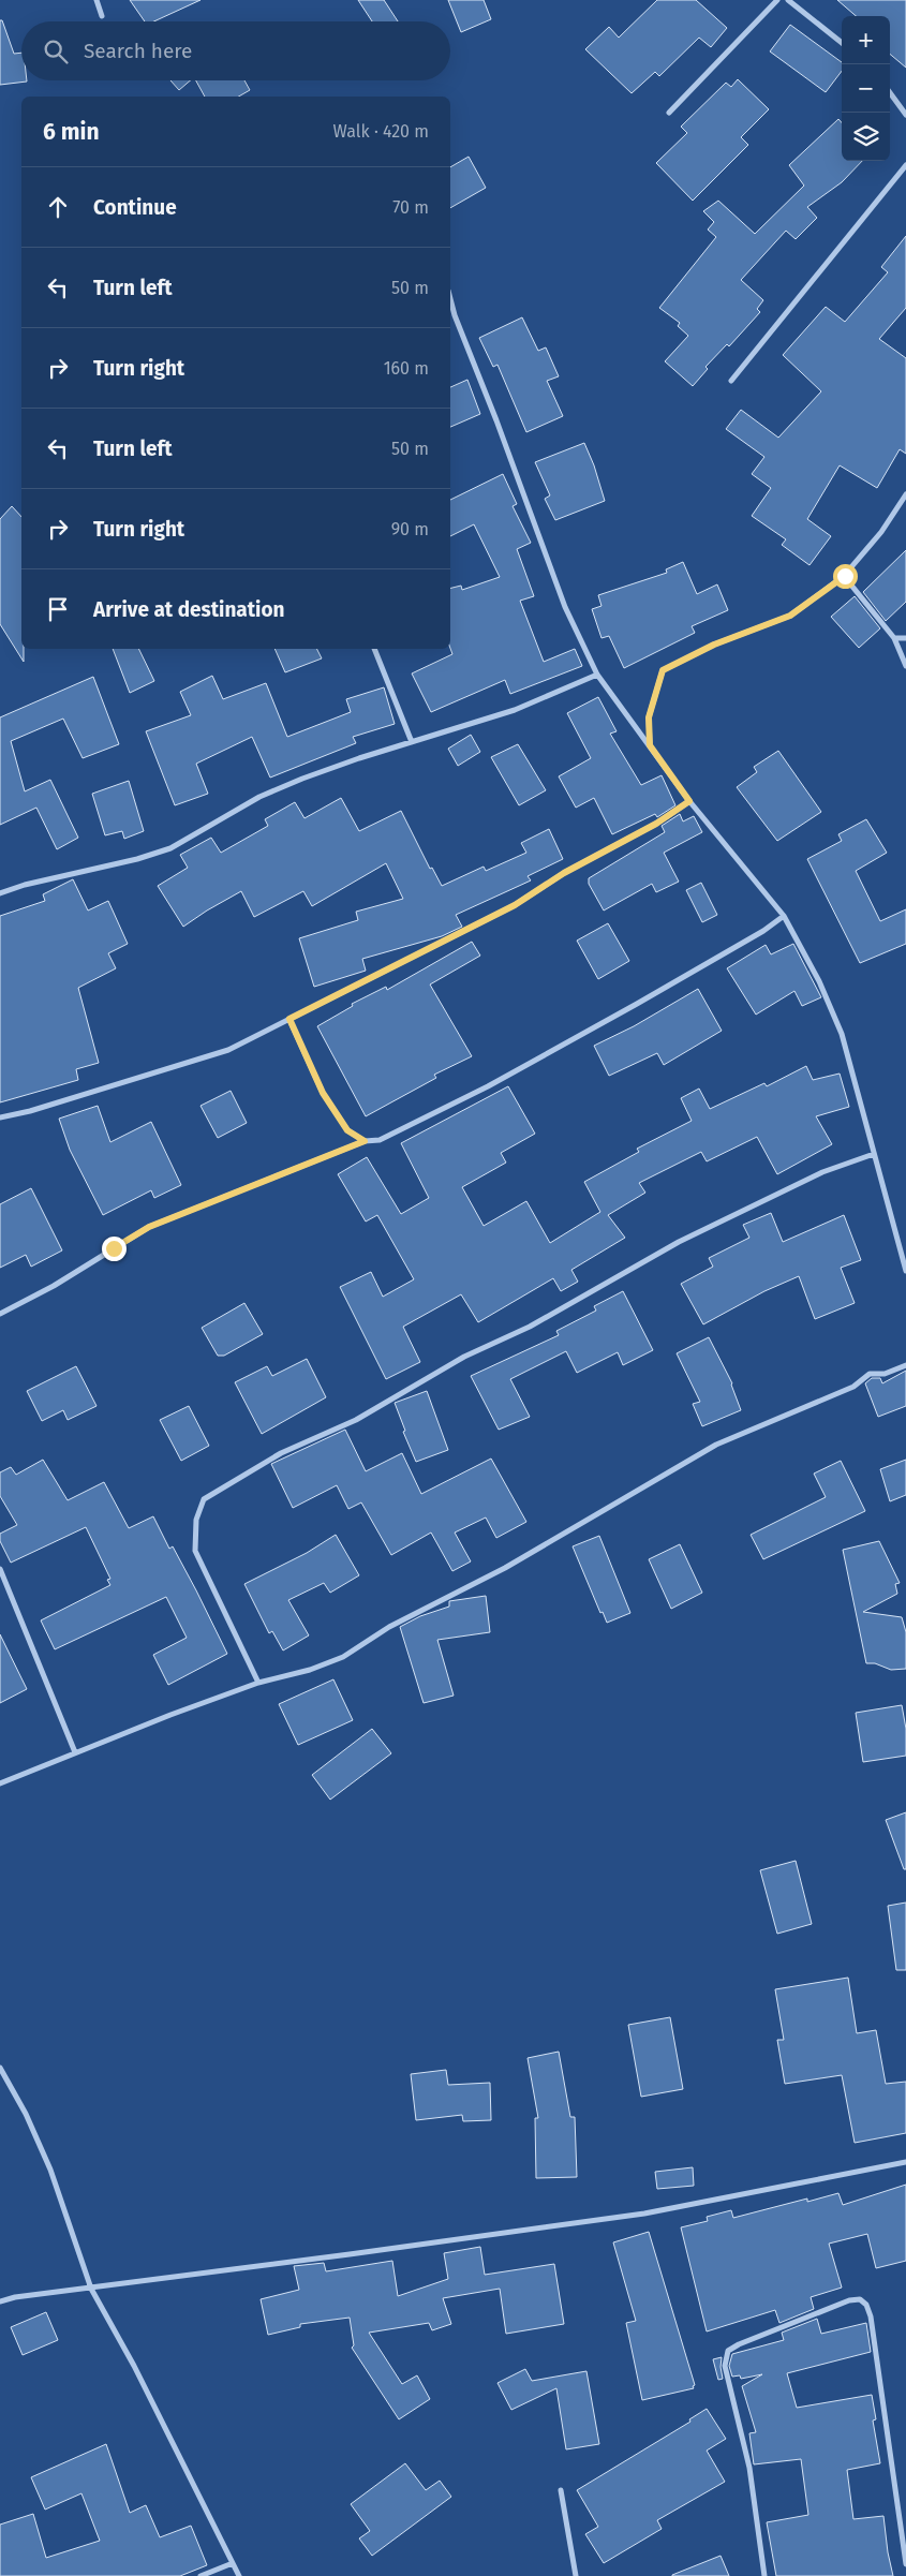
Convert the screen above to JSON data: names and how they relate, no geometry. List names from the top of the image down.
{
  "page": {
    "map_buttons": ["+", "−"],
    "search": "Search here",
    "heading": ["6 min", "Walk · 420 m"],
    "list": [
      ["Continue", "70 m"],
      ["Turn left", "50 m"],
      ["Turn right", "160 m"],
      ["Turn left", "50 m"],
      ["Turn right", "90 m"],
      "Arrive at destination"
    ]
  }
}
